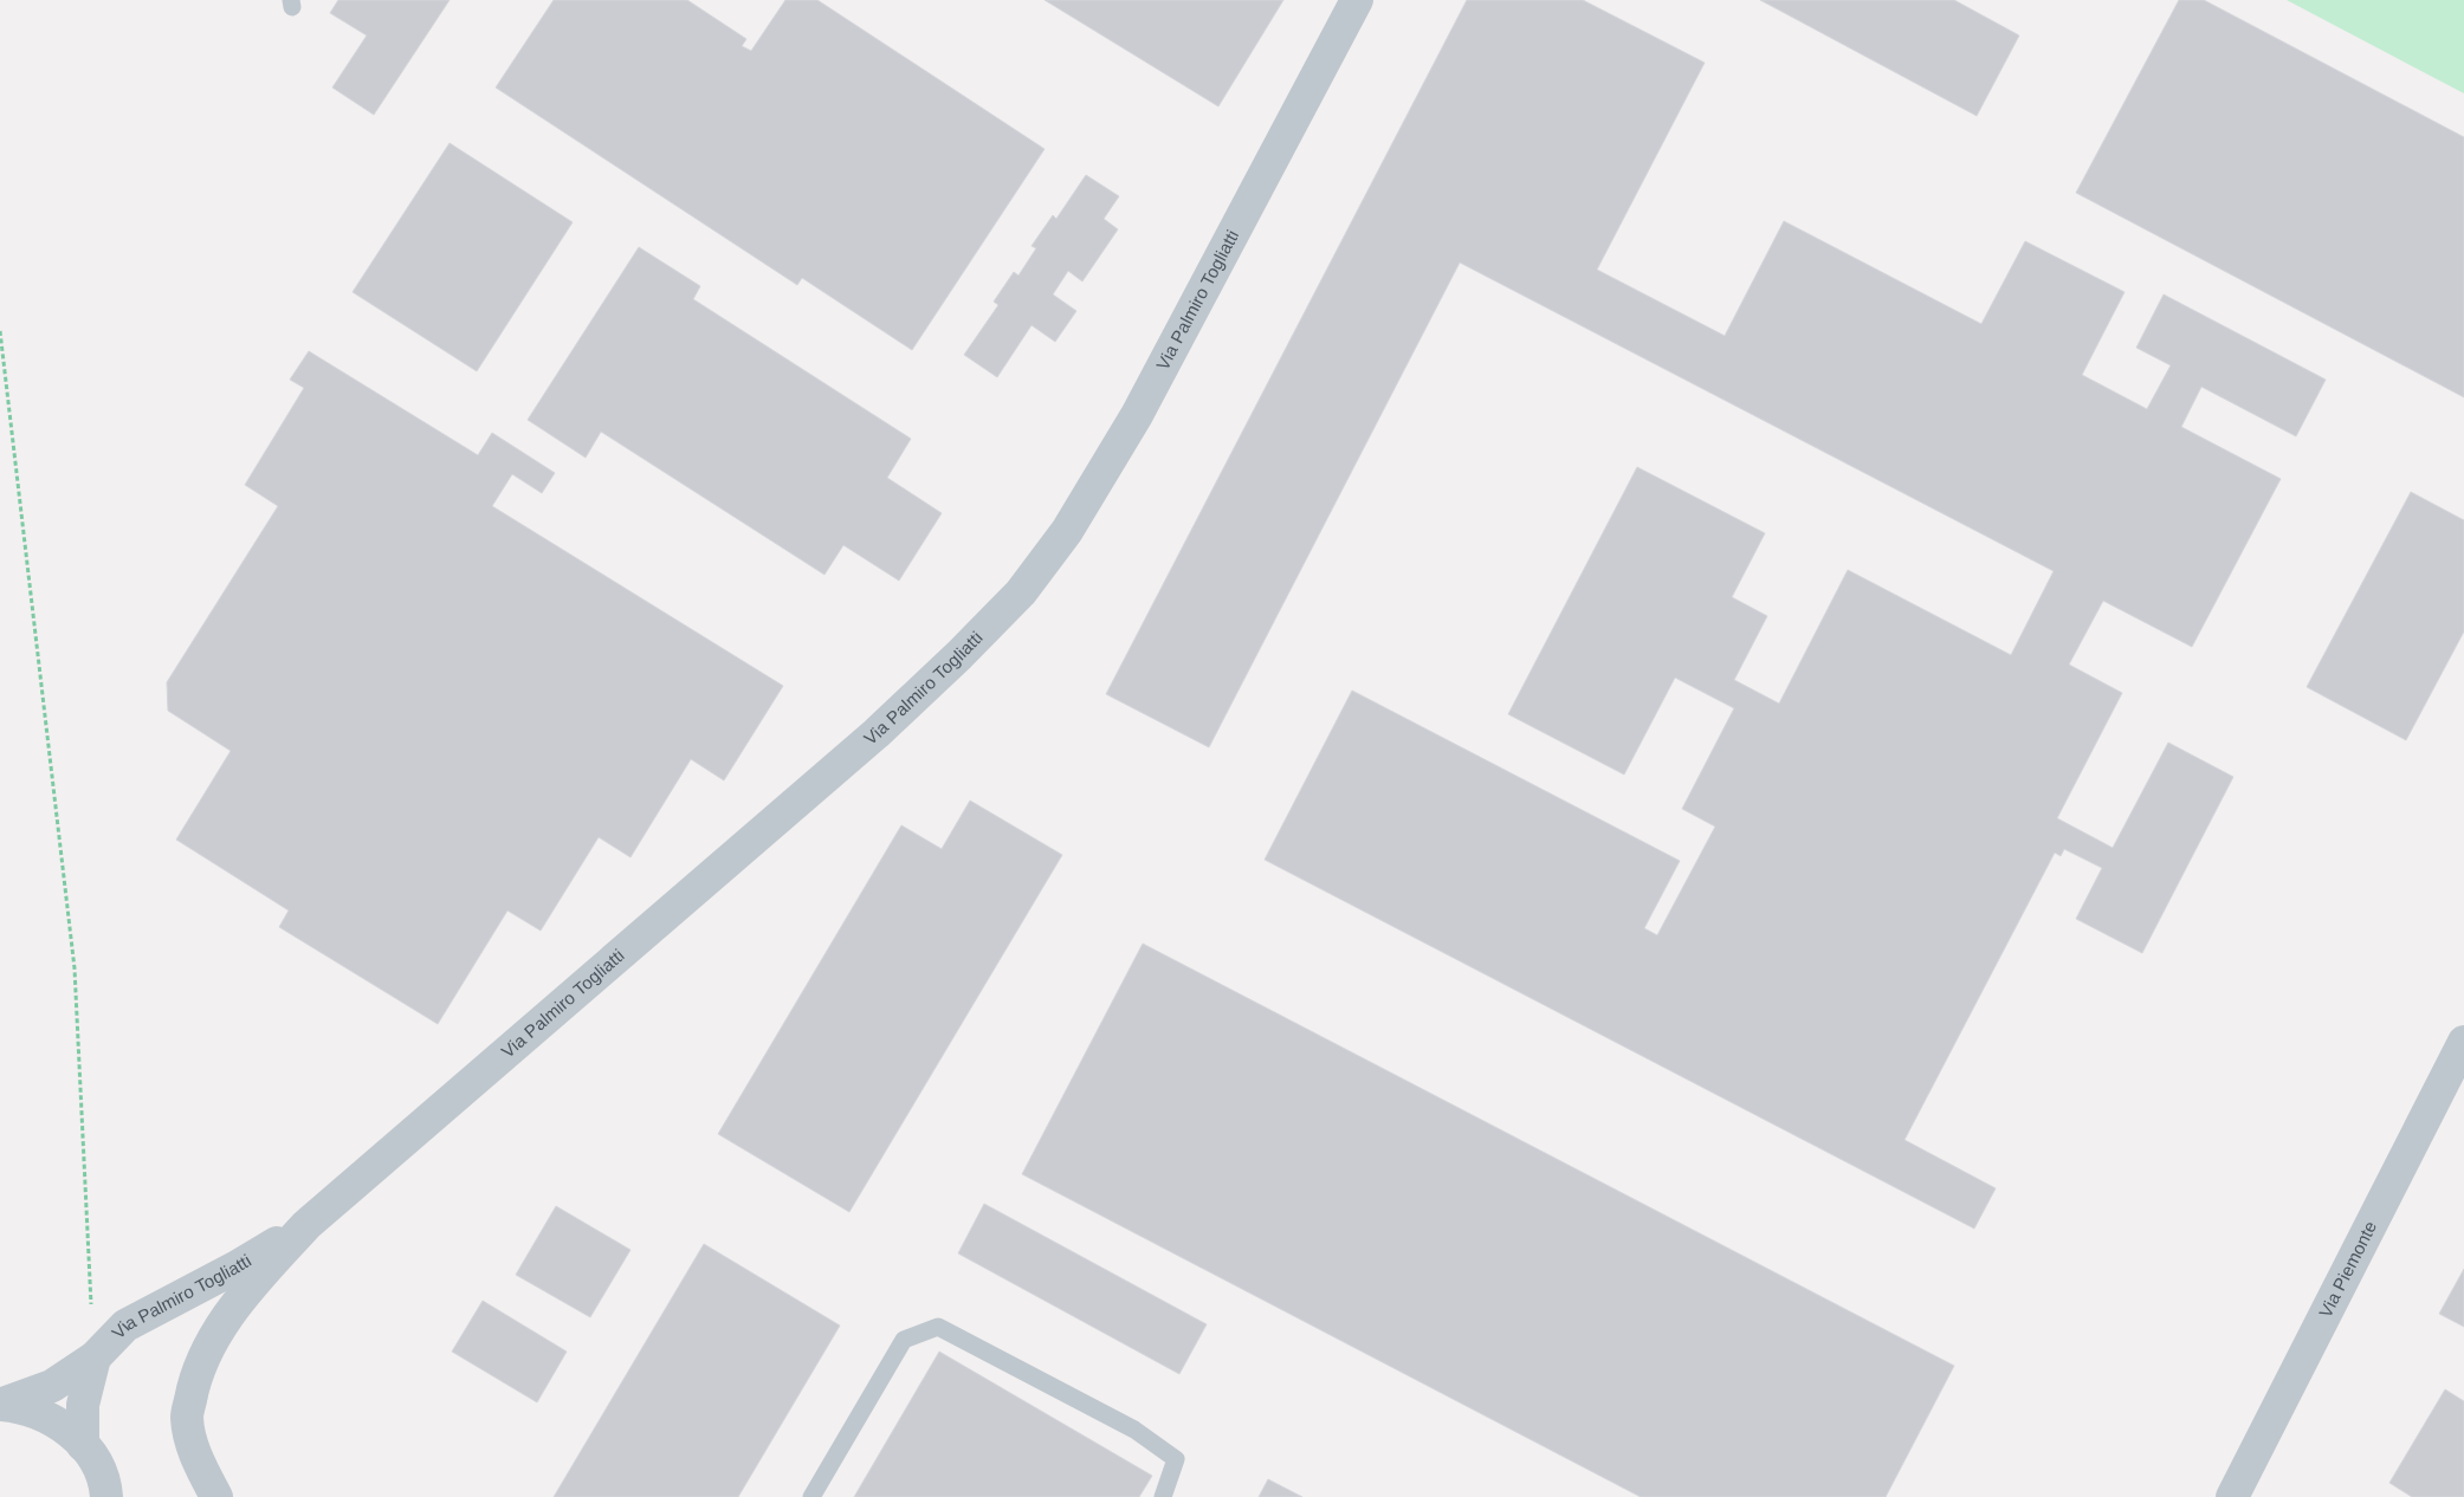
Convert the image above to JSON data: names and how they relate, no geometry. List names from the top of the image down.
{
  "streets": {
    "street": ["Via Palmiro Togliatti", "Via Piemonte"]
  }
}
